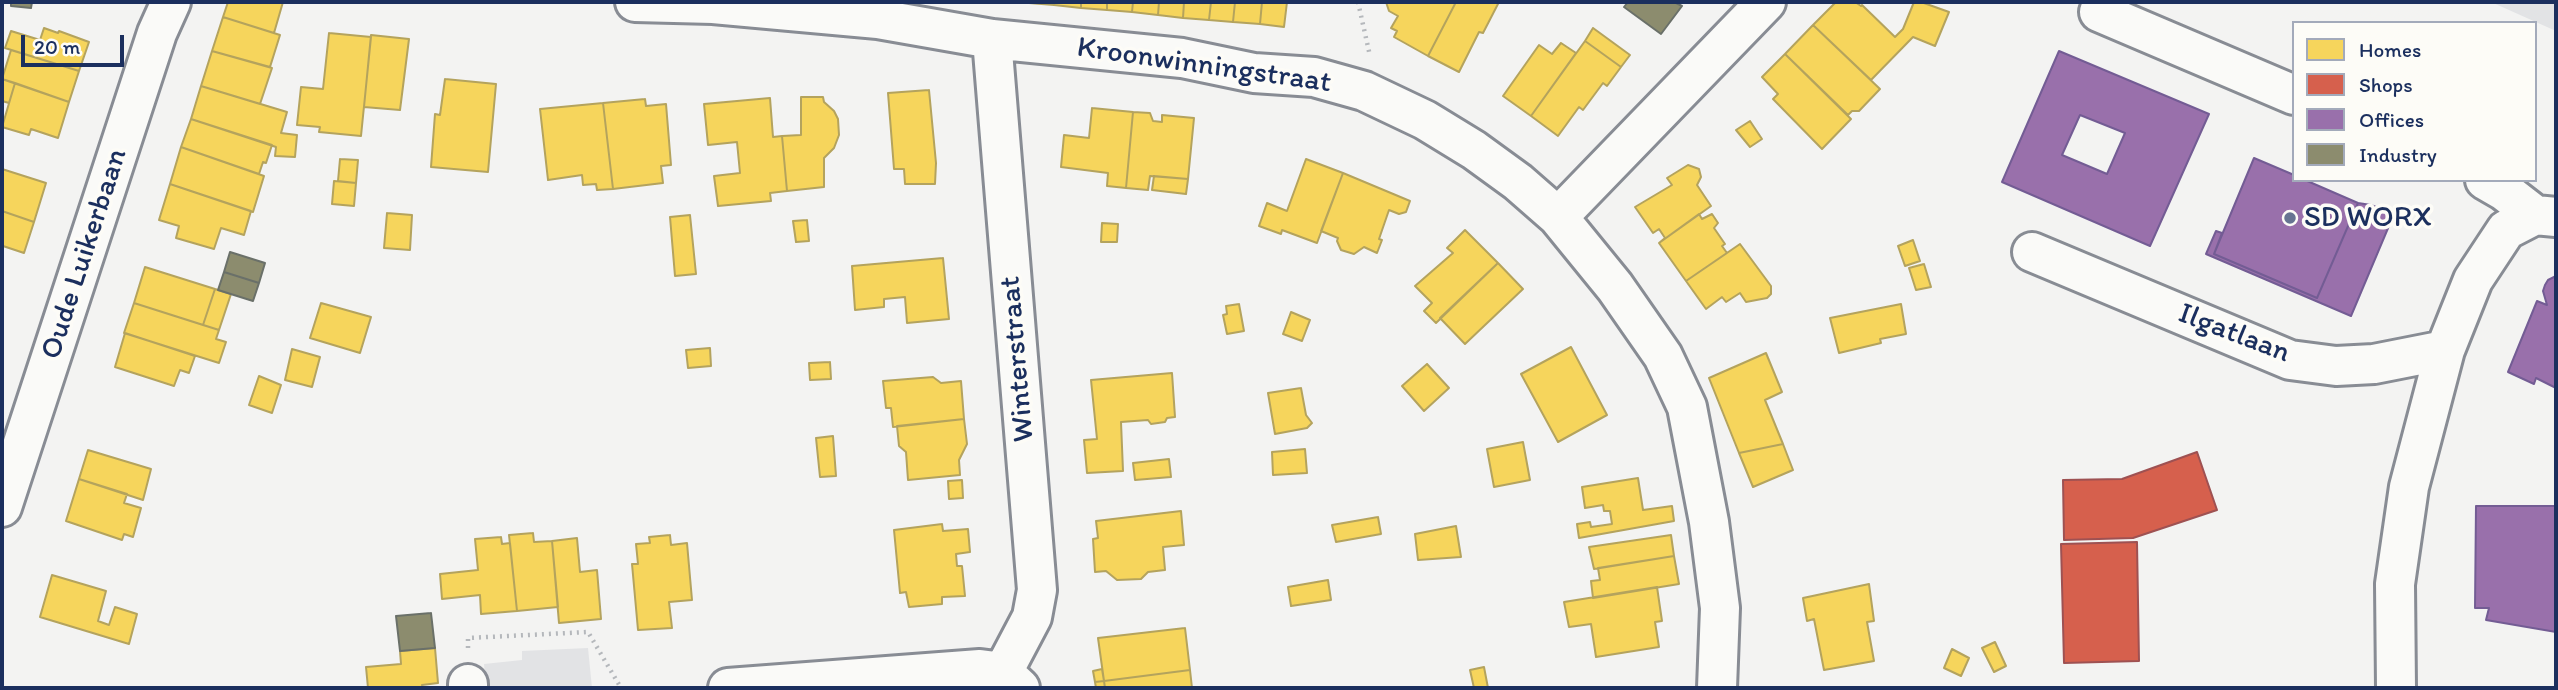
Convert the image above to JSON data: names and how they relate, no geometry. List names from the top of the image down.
{
  "streets": {
    "street": [
      "Kroonwinningstraat",
      "Oude Luikerbaan",
      "Ilgatlaan",
      "Winterstraat"
    ]
  },
  "crossings": [
    ["Kroonwinningstraat", "Winterstraat"]
  ],
  "places": ["SD WORX"],
  "legend": [
    "Homes",
    "Shops",
    "Offices",
    "Industry"
  ],
  "scale_bar": "20 m"
}
